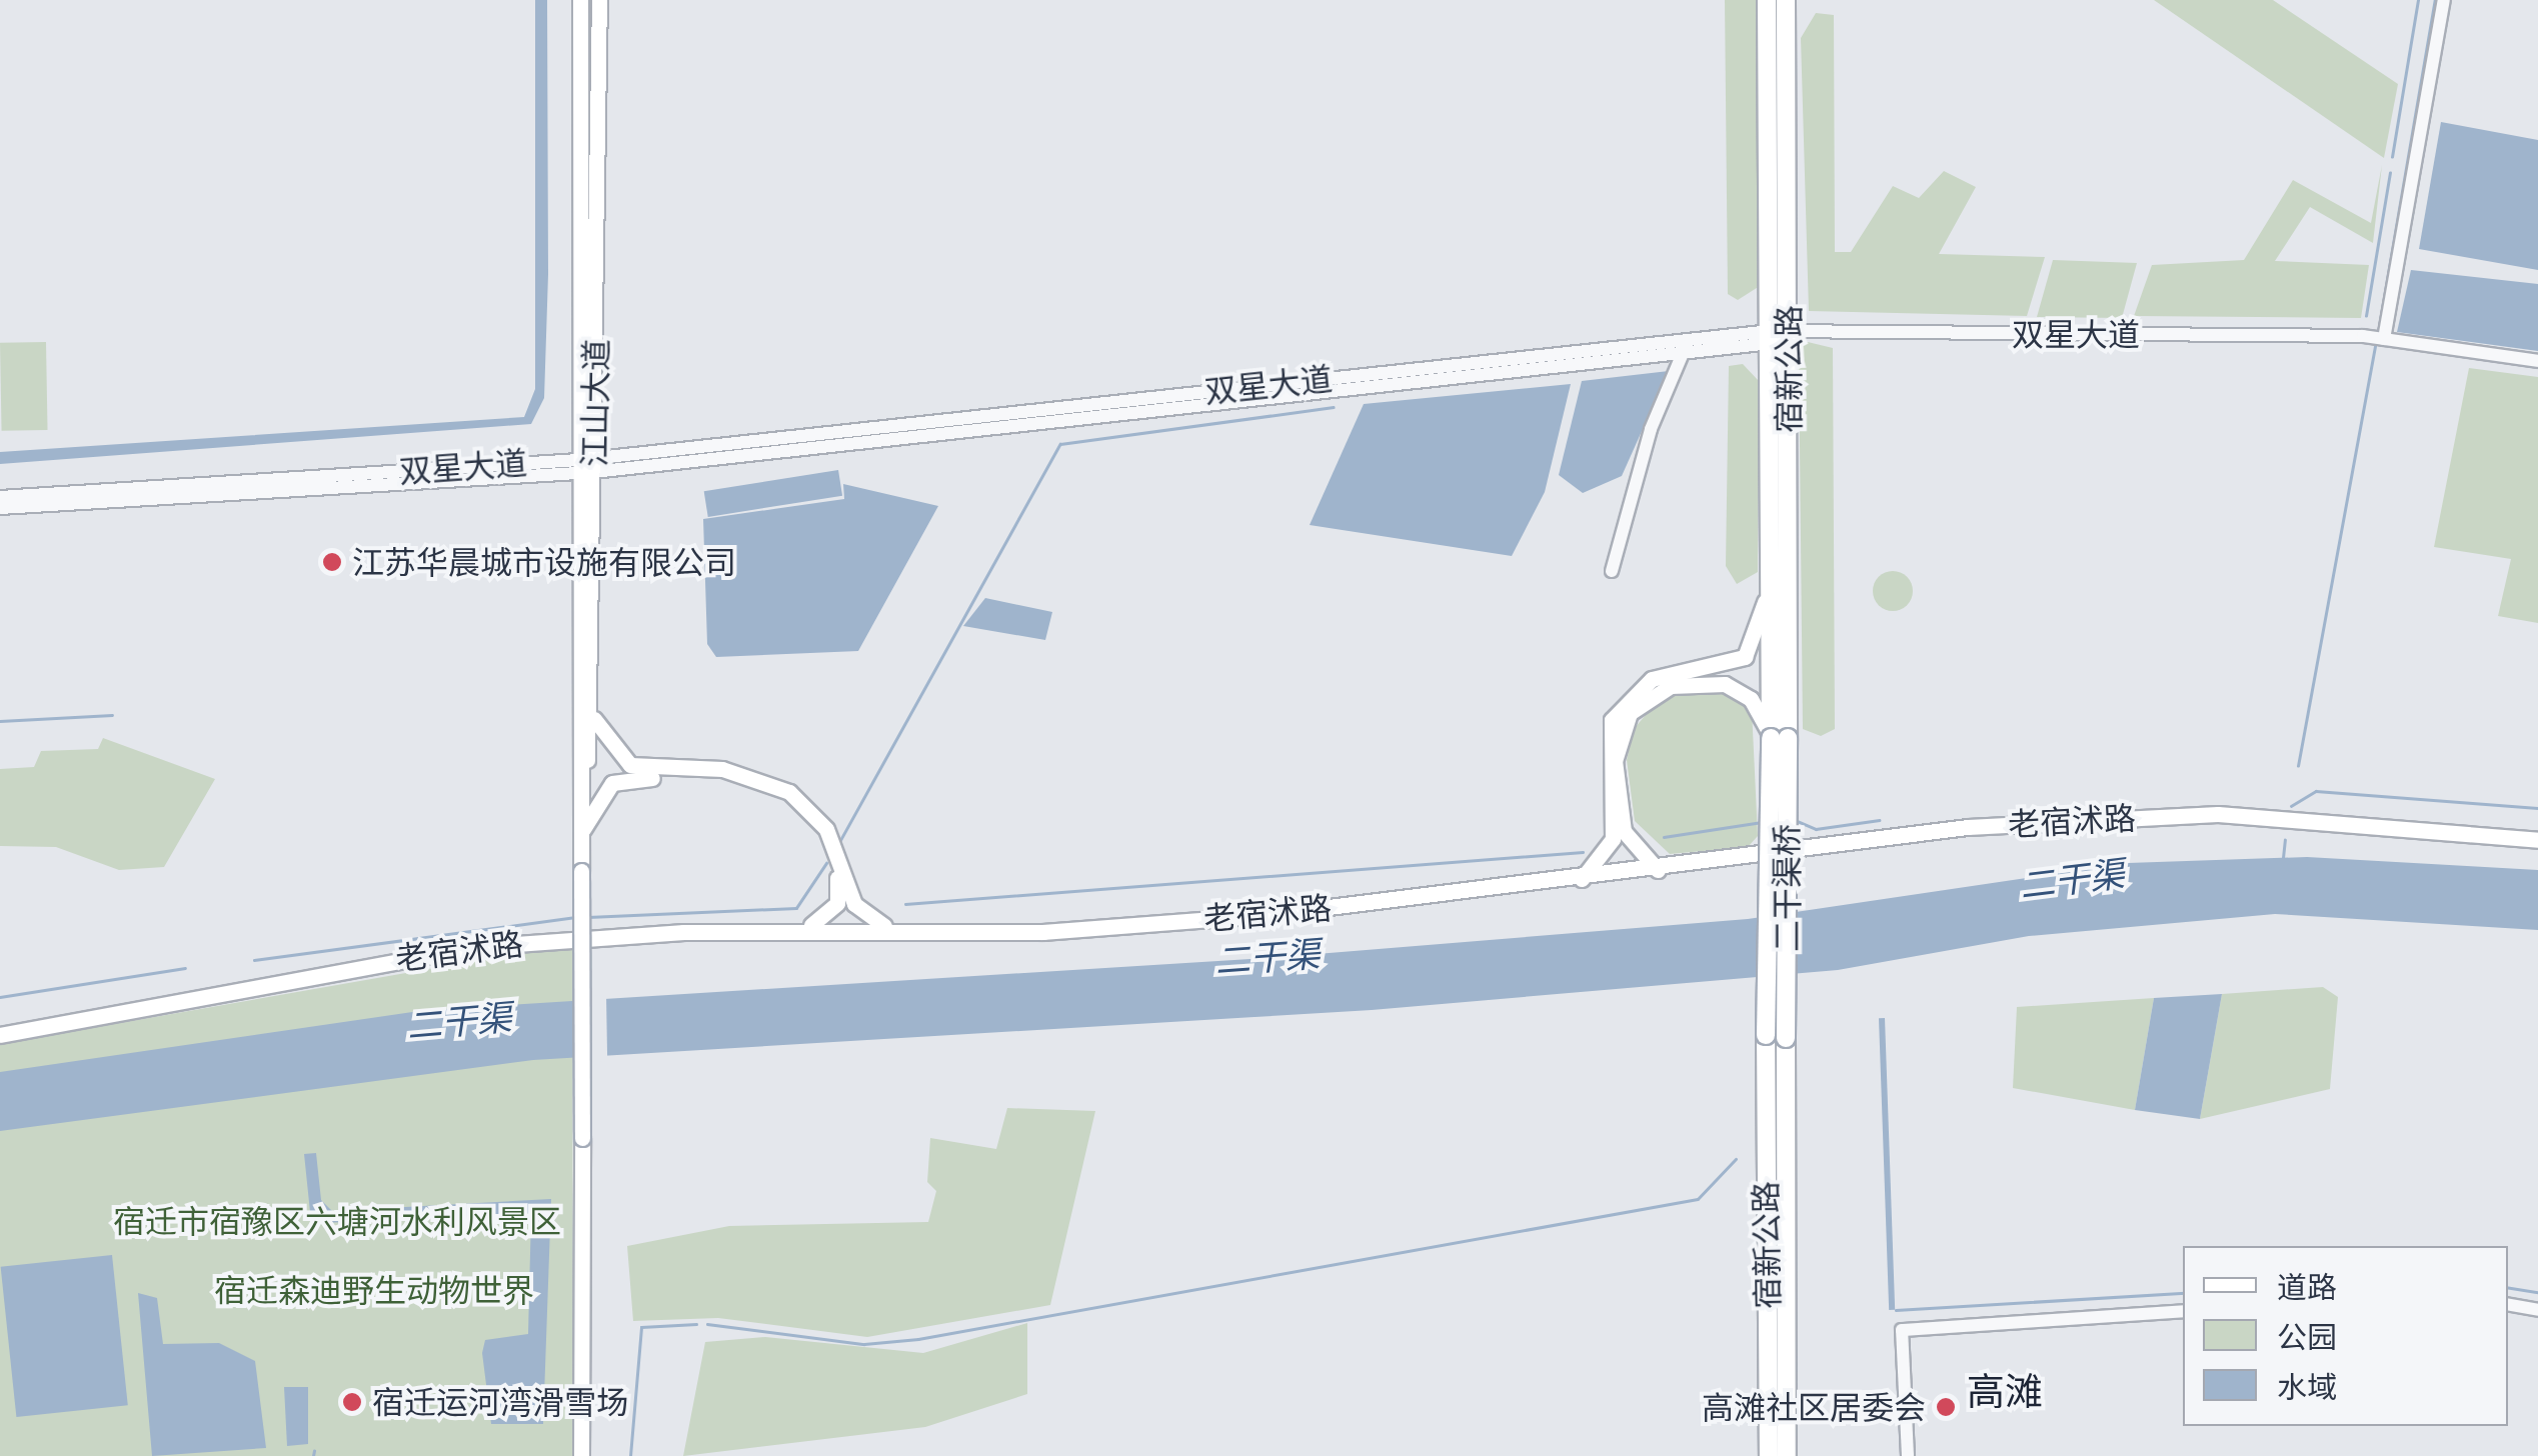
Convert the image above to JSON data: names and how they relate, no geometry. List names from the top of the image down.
{
  "streets": {
    "highway": ["宿新公路", "二干渠桥"],
    "main road": ["江山大道", "老宿沭路"],
    "street": ["双星大道"]
  },
  "crossings": [
    ["双星大道", "宿新公路"],
    ["双星大道", "江山大道"],
    ["宿新公路", "二干渠桥"]
  ],
  "districts": ["高滩"],
  "water": ["二干渠"],
  "parks": ["宿迁市宿豫区六塘河水利风景区", "宿迁森迪野生动物世界"],
  "places": ["江苏华晨城市设施有限公司", "宿迁运河湾滑雪场", "高滩社区居委会"],
  "legend": ["道路", "公园", "水域"]
}
